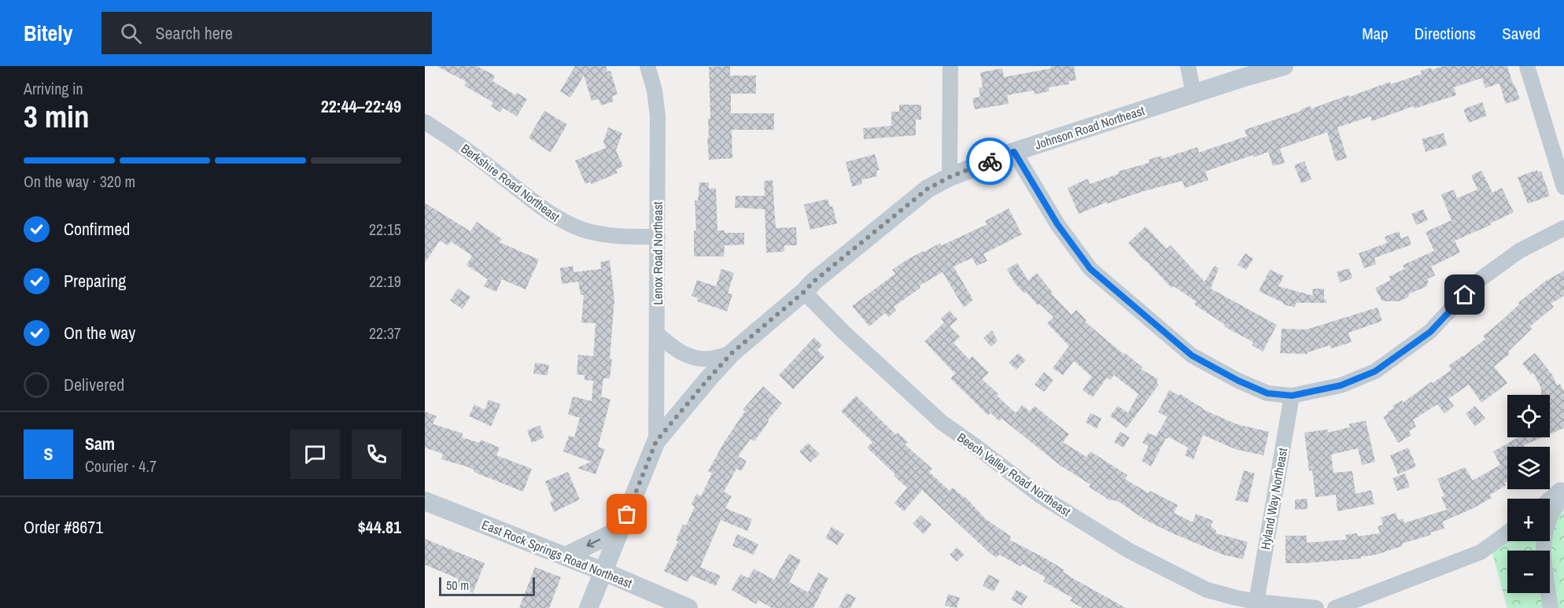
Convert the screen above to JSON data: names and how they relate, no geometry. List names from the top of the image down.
{
  "streets": {
    "street": [
      "Johnson Road Northeast",
      "Berkshire Road Northeast",
      "Lenox Road Northeast",
      "Beech Valley Road Northeast",
      "Hyland Way Northeast",
      "East Rock Springs Road Northeast"
    ]
  },
  "crossings": [
    ["Johnson Road Northeast", "Lenox Road Northeast"],
    ["Johnson Road Northeast", "Beech Valley Road Northeast"],
    ["Johnson Road Northeast", "East Rock Springs Road Northeast"],
    ["Berkshire Road Northeast", "Lenox Road Northeast"],
    ["Beech Valley Road Northeast", "Hyland Way Northeast"]
  ],
  "scale_bar": "50 m",
  "page": {
    "header": "Bitely",
    "search": "Search here",
    "nav": ["Map", "Directions", "Saved"],
    "heading": ["3 min", "Arriving in", "22:44–22:49"],
    "panel": [
      "Sam",
      "Courier · 4.7",
      "Order #8671",
      "$44.81"
    ],
    "bar": "On the way · 320 m",
    "list": [
      ["Confirmed", "22:15"],
      ["Preparing", "22:19"],
      ["On the way", "22:37"],
      "Delivered"
    ],
    "map_buttons": ["+", "−"],
    "round": "S",
    "scale": "50 m"
  }
}
